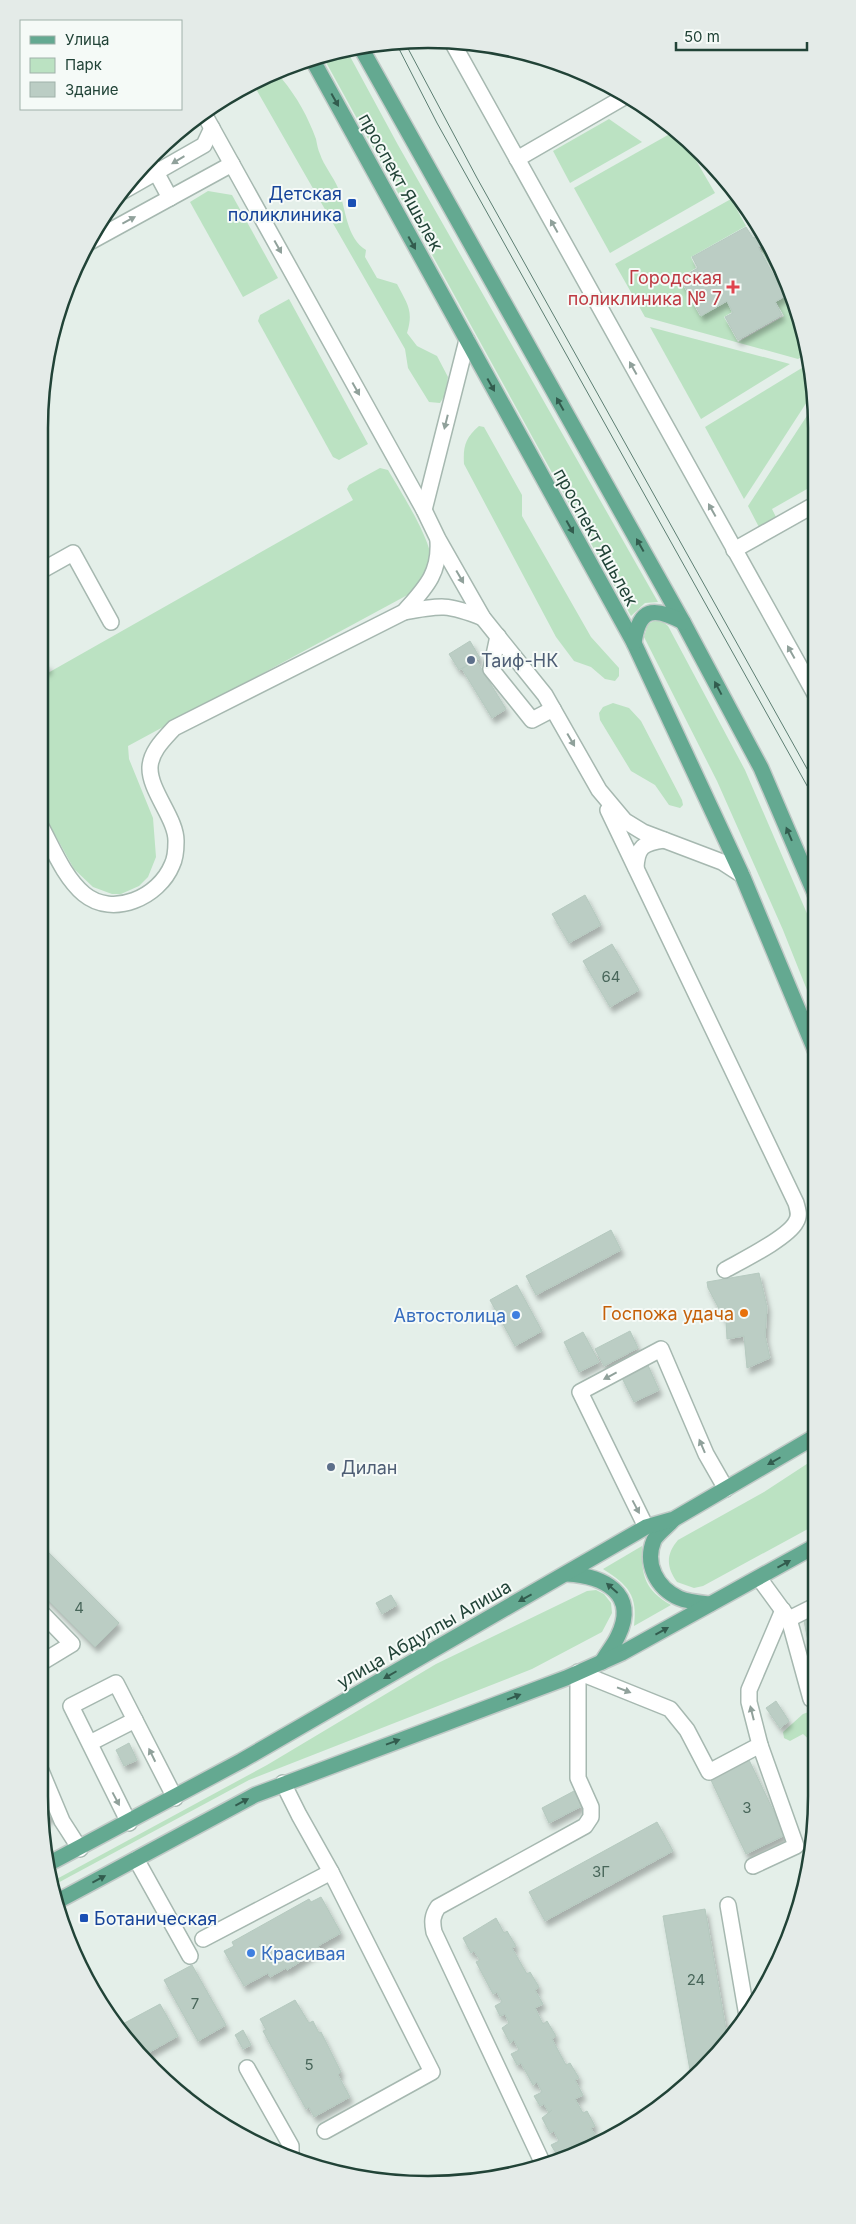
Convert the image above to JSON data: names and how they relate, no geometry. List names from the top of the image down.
{
  "streets": {
    "main road": ["проспект Яшьлек", "улица Абдуллы Алиша"]
  },
  "places": {
    "transit": ["Детская поликлиника", "Ботаническая"],
    "health": ["Городская поликлиника № 7"],
    "other": [
      "Таиф-НК",
      "Госпожа удача",
      "Автостолица",
      "Дилан",
      "Красивая"
    ]
  },
  "house_numbers": [
    "64",
    "4",
    "3",
    "3Г",
    "24",
    "7",
    "5"
  ],
  "legend": ["Улица", "Парк", "Здание"],
  "scale_bar": "50 m"
}
